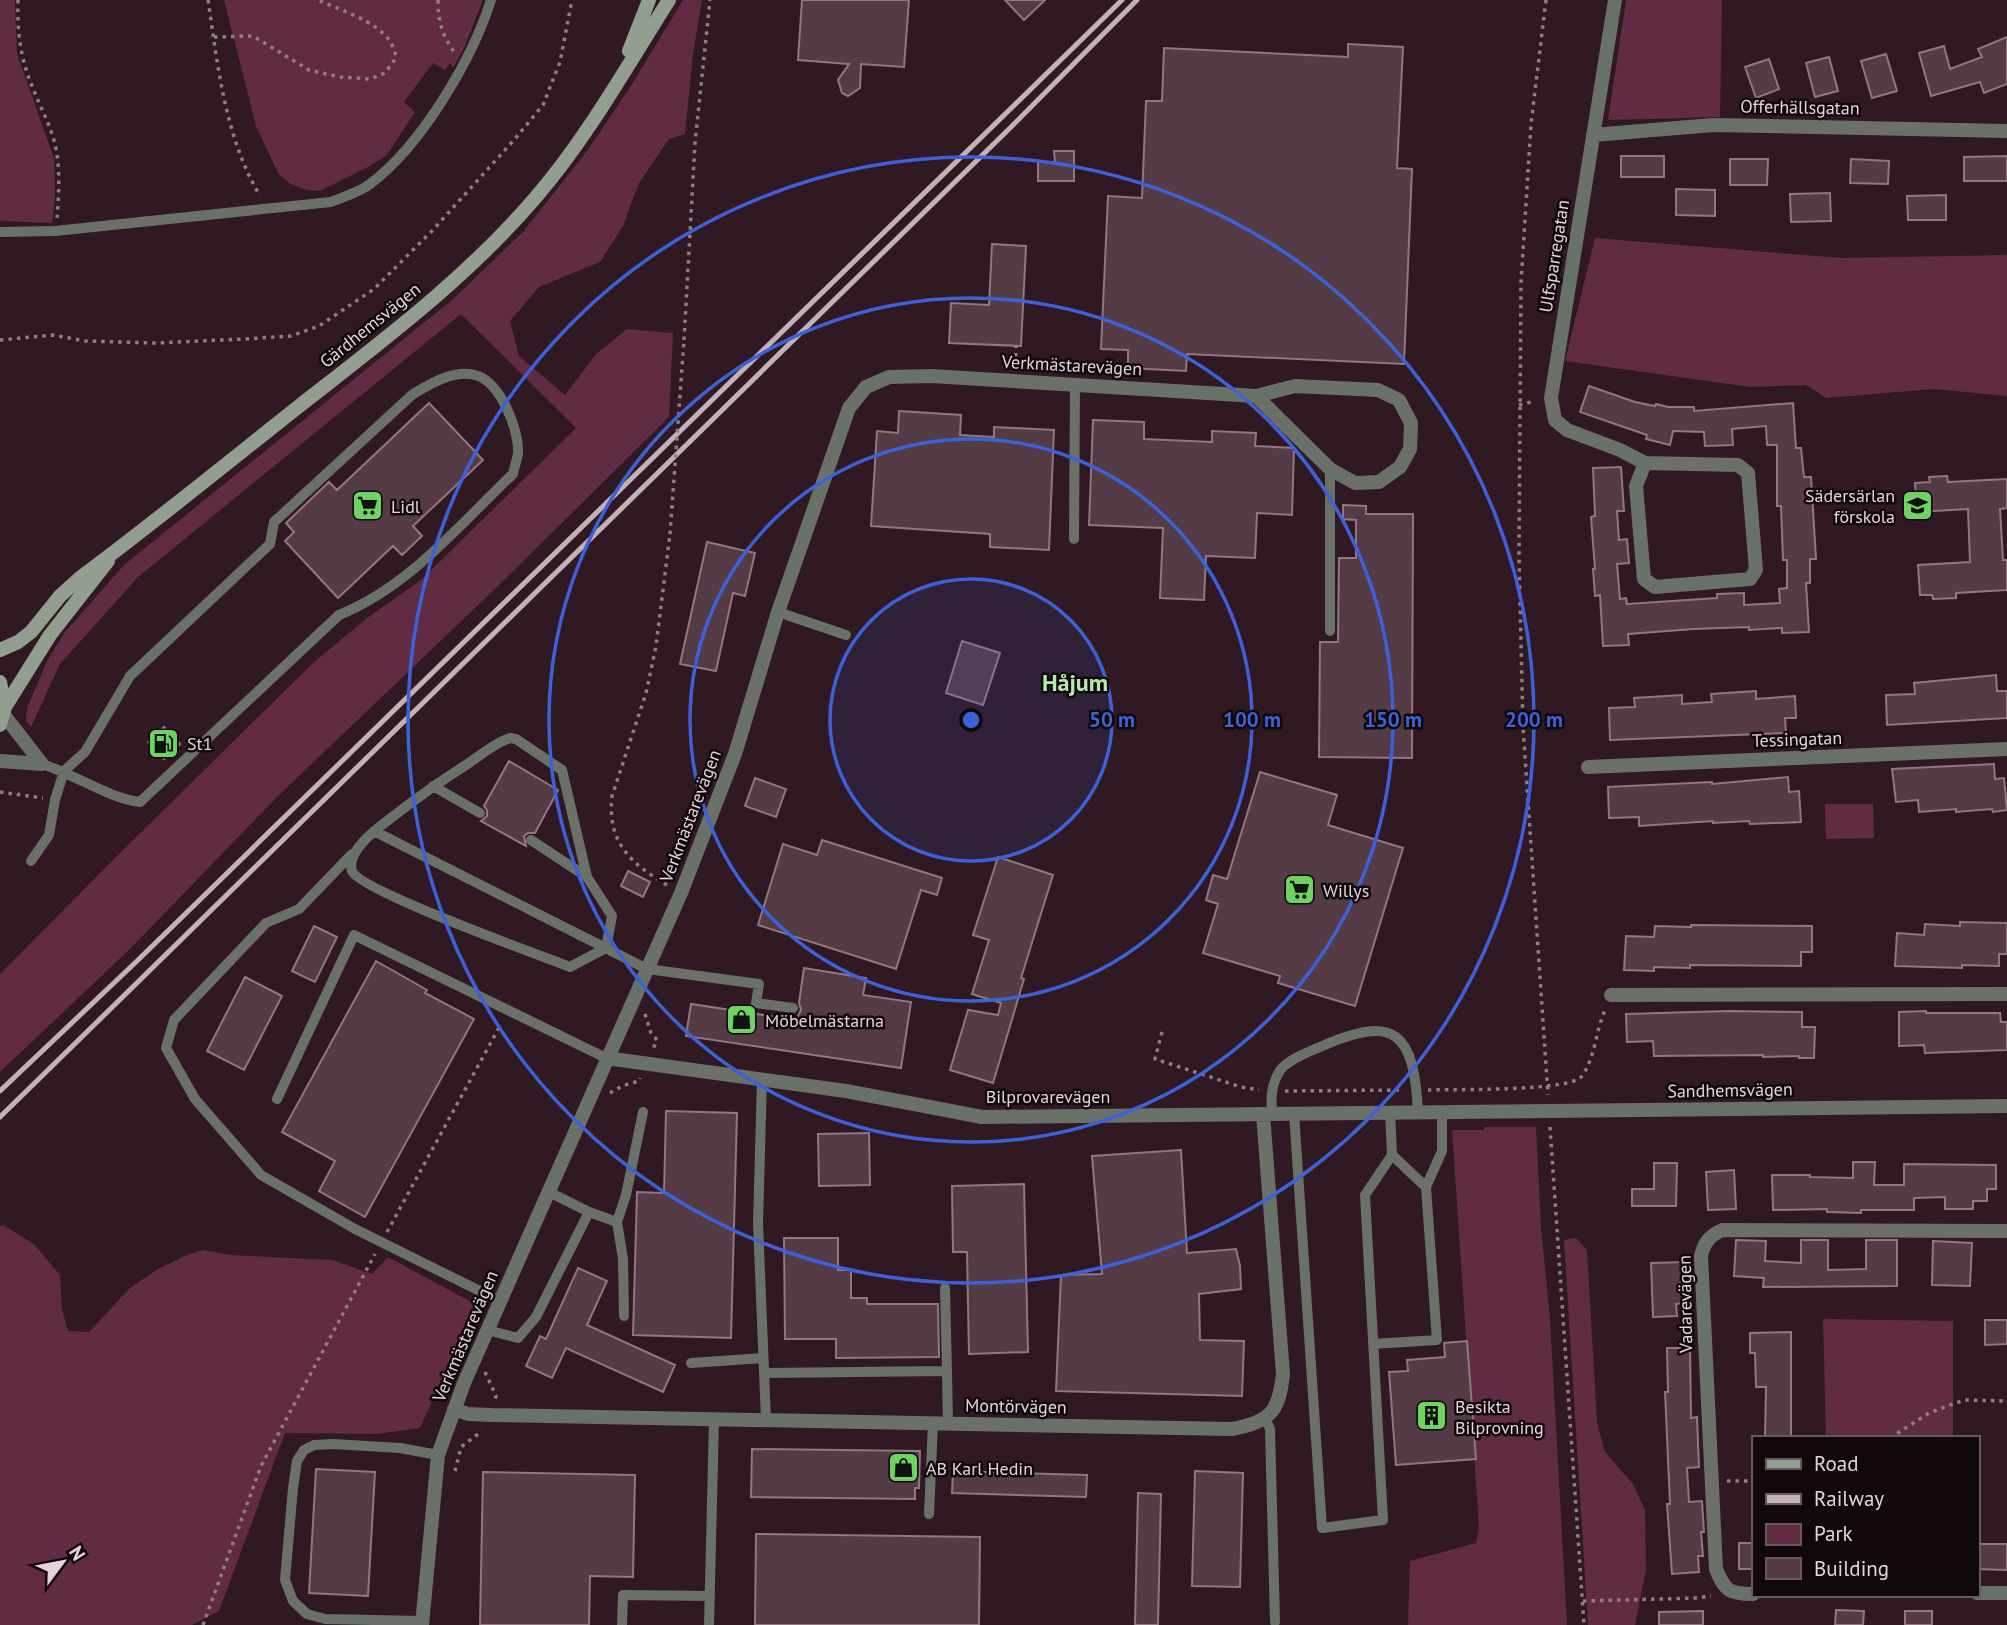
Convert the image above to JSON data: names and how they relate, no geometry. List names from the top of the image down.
{
  "streets": {
    "main road": ["Gärdhemsvägen"],
    "street": [
      "Offerhällsgatan",
      "Ulfsparregatan",
      "Verkmästarevägen",
      "Tessingatan",
      "Sandhemsvägen",
      "Bilprovarevägen",
      "Vadarevägen",
      "Montörvägen"
    ]
  },
  "crossings": [
    ["Offerhällsgatan", "Ulfsparregatan"],
    ["Verkmästarevägen", "Bilprovarevägen"],
    ["Verkmästarevägen", "Montörvägen"],
    ["Sandhemsvägen", "Bilprovarevägen"]
  ],
  "districts": ["Håjum"],
  "places": {
    "school or university": ["Sädersärlan förskola"],
    "supermarket": ["Lidl", "Willys"],
    "fuel station": ["St1"],
    "shop": ["Möbelmästarna", "AB Karl Hedin"],
    "building": ["Besikta Bilprovning"]
  },
  "legend": [
    "Road",
    "Railway",
    "Park",
    "Building"
  ],
  "north": "top right",
  "rings": [
    "50 m",
    "100 m",
    "150 m",
    "200 m"
  ]
}
